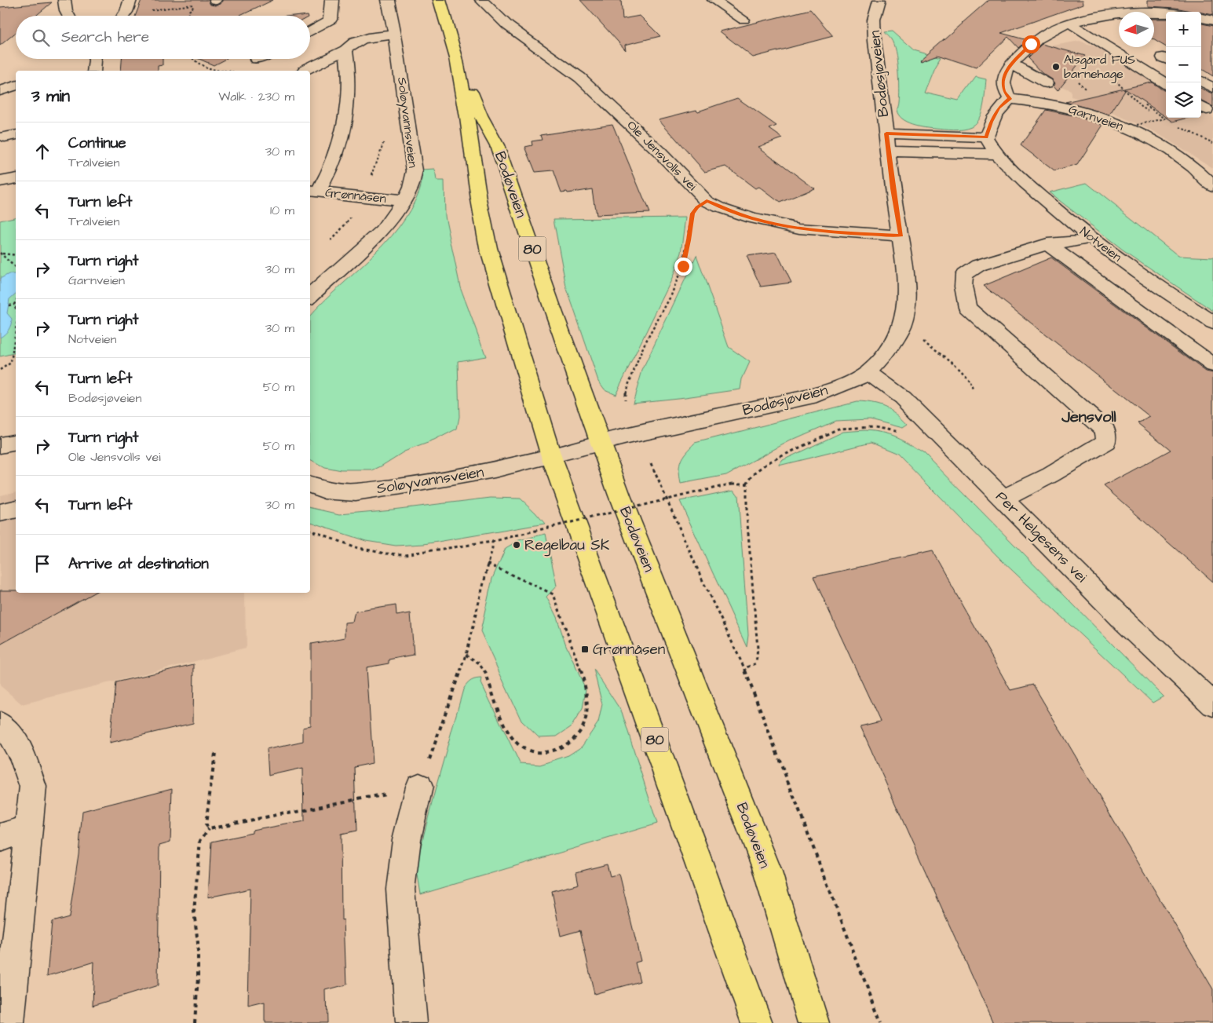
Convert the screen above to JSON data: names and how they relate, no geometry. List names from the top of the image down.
{
  "streets": {
    "main road": ["Bodøveien", "80"],
    "street": [
      "Bodøsjøveien",
      "Garnveien",
      "Soløyvannsveien",
      "Ole Jensvolls vei",
      "Grønnåsen",
      "Notveien",
      "Per Helgesens vei"
    ]
  },
  "crossings": [
    ["Bodøsjøveien", "Soløyvannsveien"],
    ["Bodøsjøveien", "Ole Jensvolls vei"],
    ["Bodøsjøveien", "Bodøveien"],
    ["Bodøsjøveien", "Per Helgesens vei"],
    ["Soløyvannsveien", "Bodøveien"],
    ["Soløyvannsveien", "Grønnåsen"]
  ],
  "districts": ["Jensvoll"],
  "places": {
    "other": ["Alsgård FUS barnehage", "Regelbau SK"],
    "transit": ["Grønnåsen"]
  },
  "north": "left",
  "page": {
    "map_buttons": ["+", "−"],
    "search": "Search here",
    "heading": ["3 min", "Walk · 230 m"],
    "list": [
      ["Continue", "Trålveien", "30 m"],
      ["Turn left", "Trålveien", "10 m"],
      ["Turn right", "Garnveien", "30 m"],
      ["Turn right", "Notveien", "30 m"],
      ["Turn left", "Bodøsjøveien", "50 m"],
      ["Turn right", "Ole Jensvolls vei", "50 m"],
      ["Turn left", "30 m"],
      "Arrive at destination"
    ]
  }
}
